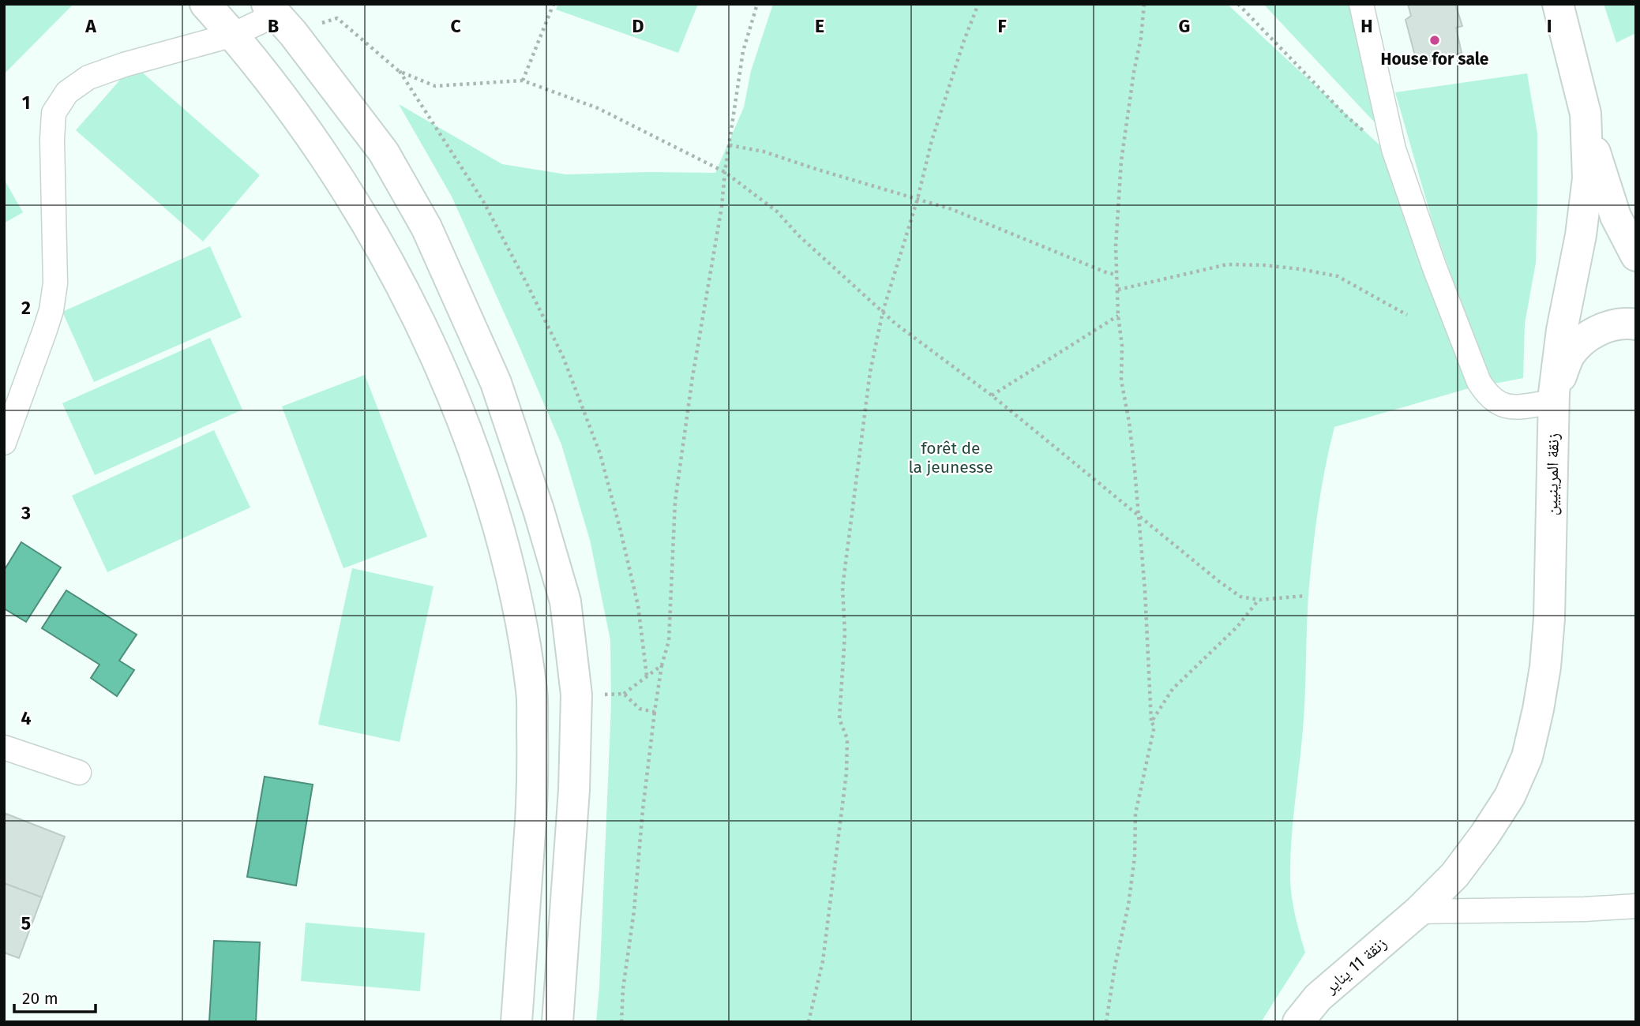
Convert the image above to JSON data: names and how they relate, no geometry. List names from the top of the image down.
{
  "streets": {
    "main road": ["زنقة المرينيين", "زنقة 11 يناير"]
  },
  "crossings": [
    ["زنقة المرينيين", "زنقة 11 يناير"]
  ],
  "parks": ["forêt de la jeunesse"],
  "places": ["House for sale"],
  "scale_bar": "20 m",
  "grid": {
    "columns": [
      "A",
      "B",
      "C",
      "D",
      "E",
      "F",
      "G",
      "H",
      "I"
    ],
    "rows": [
      "1",
      "2",
      "3",
      "4",
      "5"
    ]
  }
}
